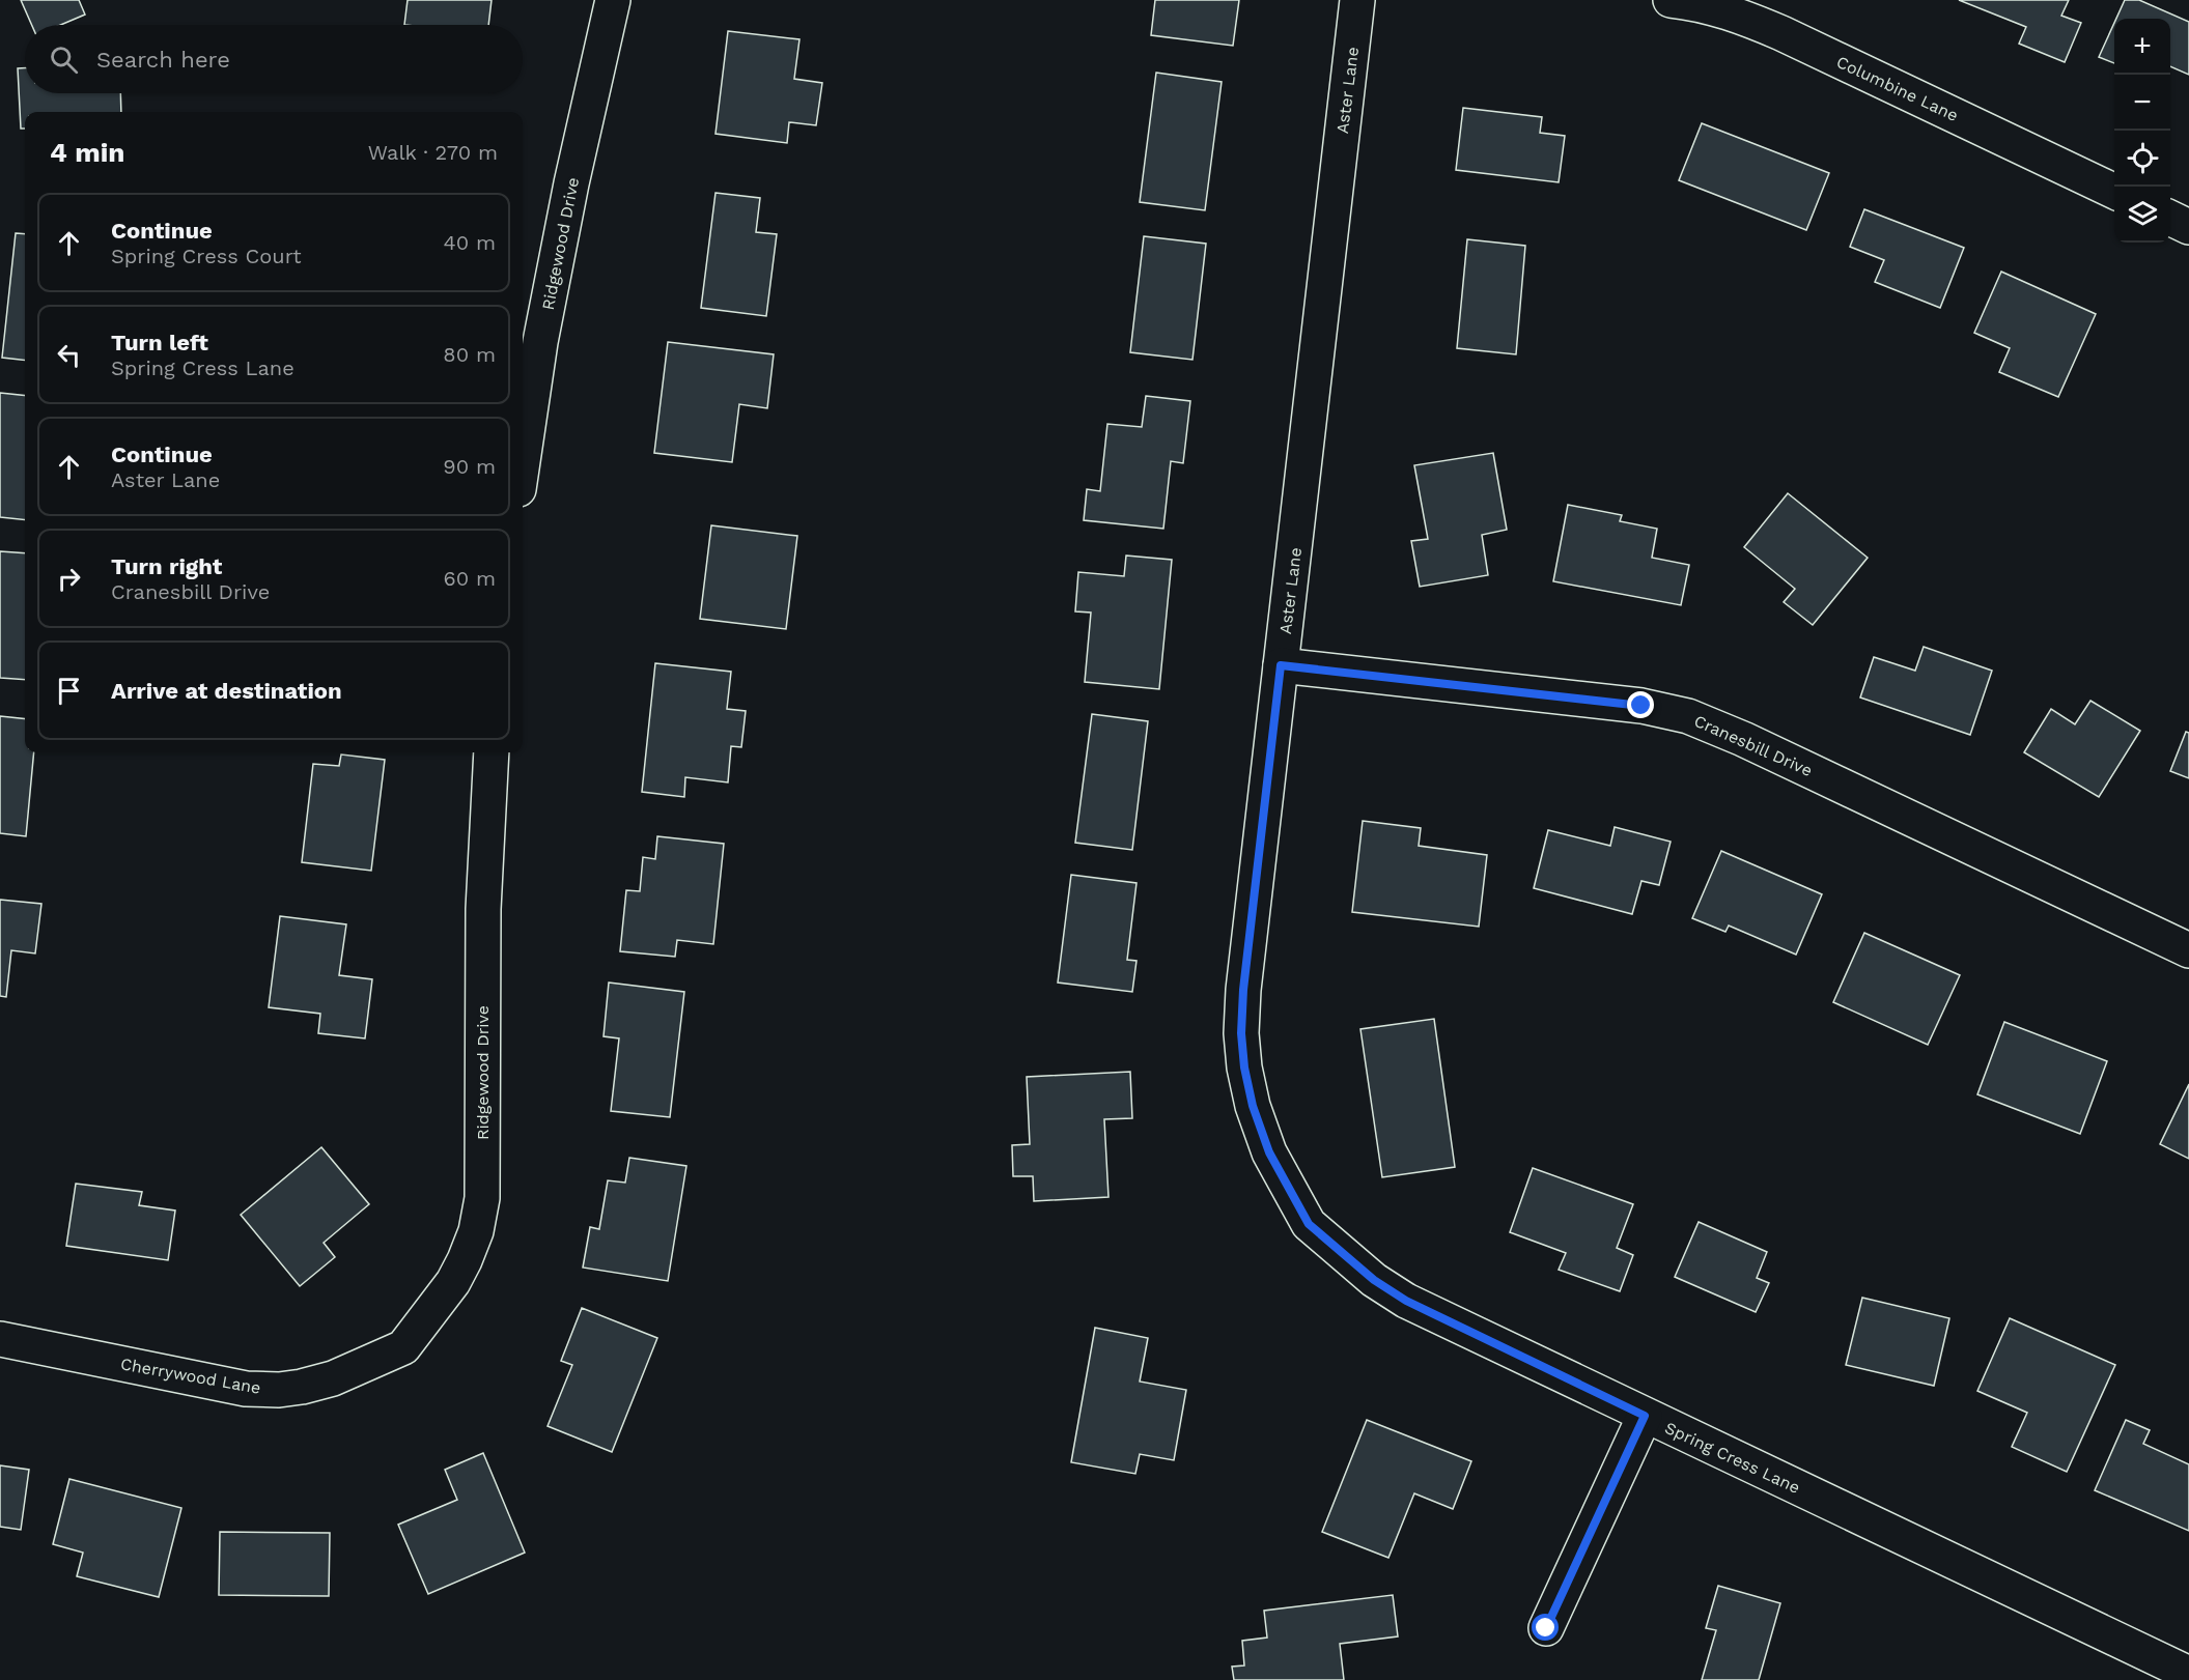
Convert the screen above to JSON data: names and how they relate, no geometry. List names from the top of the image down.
{
  "streets": {
    "street": [
      "Columbine Lane",
      "Aster Lane",
      "Ridgewood Drive",
      "Cranesbill Drive",
      "Cherrywood Lane",
      "Spring Cress Lane"
    ]
  },
  "crossings": [
    ["Aster Lane", "Cranesbill Drive"],
    ["Aster Lane", "Spring Cress Lane"],
    ["Ridgewood Drive", "Cherrywood Lane"]
  ],
  "page": {
    "map_buttons": ["+", "−"],
    "search": "Search here",
    "heading": ["4 min", "Walk · 270 m"],
    "list": [
      ["Continue", "Spring Cress Court", "40 m"],
      ["Turn left", "Spring Cress Lane", "80 m"],
      ["Continue", "Aster Lane", "90 m"],
      ["Turn right", "Cranesbill Drive", "60 m"],
      "Arrive at destination"
    ]
  }
}
